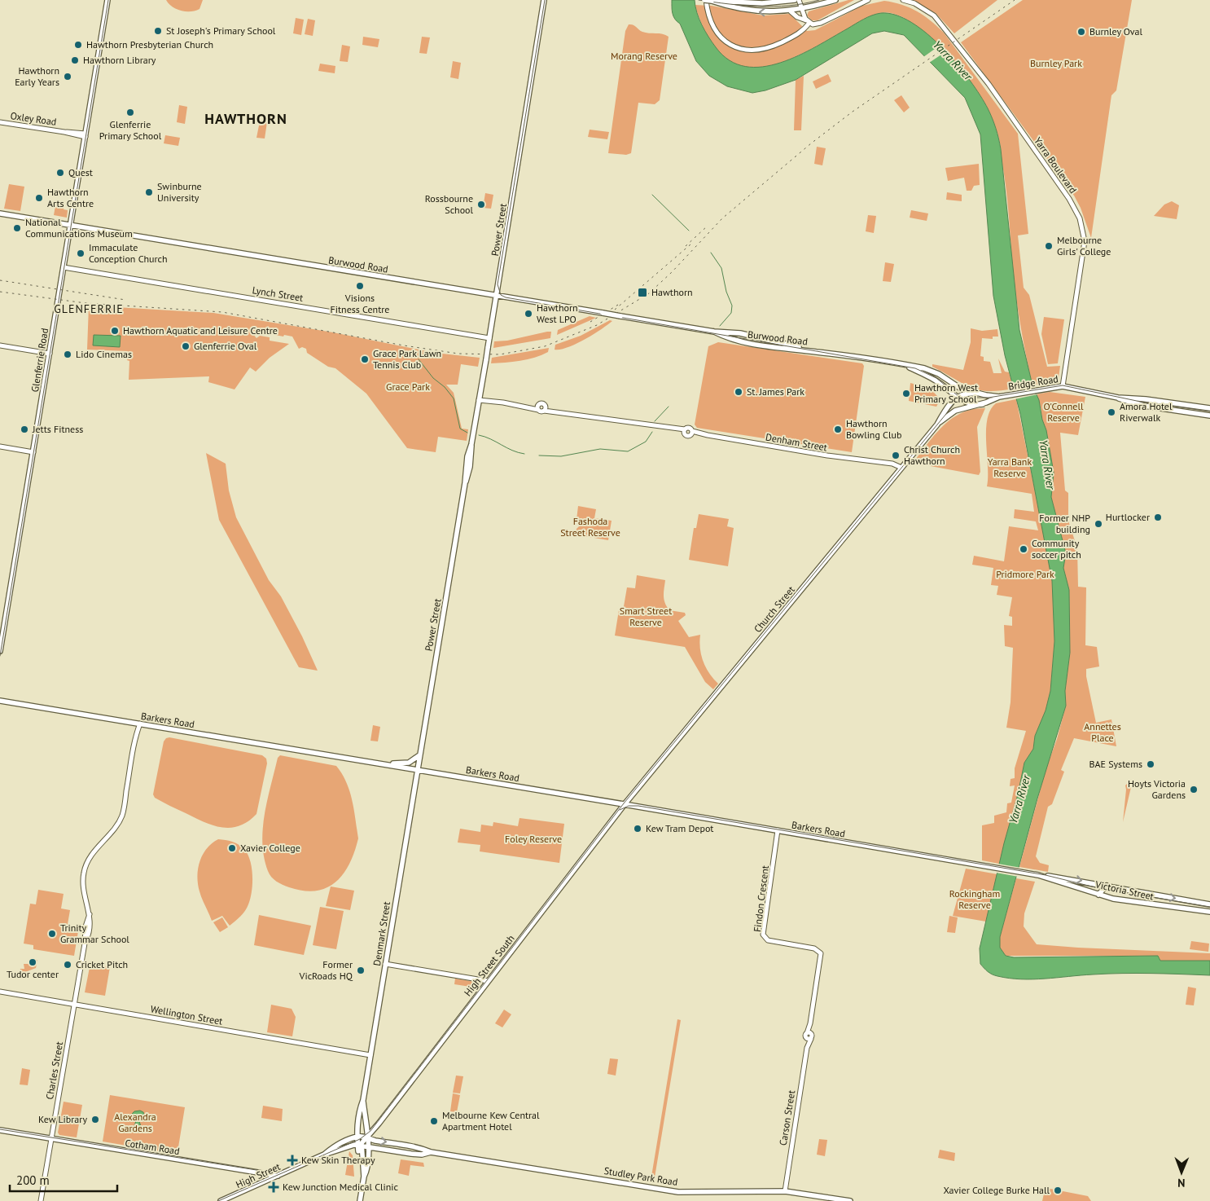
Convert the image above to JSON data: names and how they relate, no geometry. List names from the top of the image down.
{
  "streets": {
    "main road": [
      "Power Street",
      "Burwood Road",
      "Glenferrie Road",
      "Bridge Road",
      "Church Street",
      "Barkers Road",
      "Victoria Street",
      "Denmark Street",
      "High Street South",
      "Cotham Road",
      "High Street",
      "Studley Park Road"
    ],
    "street": [
      "Oxley Road",
      "Yarra Boulevard",
      "Lynch Street",
      "Denham Street",
      "Findon Crescent",
      "Wellington Street",
      "Charles Street",
      "Carson Street"
    ]
  },
  "crossings": [
    ["Oxley Road", "Glenferrie Road"],
    ["Yarra Boulevard", "Bridge Road"],
    ["Power Street", "Burwood Road"],
    ["Power Street", "Lynch Street"],
    ["Power Street", "Denham Street"],
    ["Power Street", "Barkers Road"],
    ["Power Street", "Denmark Street"],
    ["Burwood Road", "Glenferrie Road"],
    ["Burwood Road", "Bridge Road"],
    ["Burwood Road", "Church Street"],
    ["Lynch Street", "Glenferrie Road"],
    ["Bridge Road", "Church Street"],
    ["Denham Street", "Church Street"],
    ["Church Street", "Barkers Road"],
    ["Church Street", "High Street South"],
    ["Barkers Road", "Victoria Street"],
    ["Barkers Road", "Findon Crescent"],
    ["Barkers Road", "Denmark Street"],
    ["Barkers Road", "High Street South"],
    ["Barkers Road", "Charles Street"],
    ["Findon Crescent", "Carson Street"],
    ["Denmark Street", "High Street South"],
    ["Denmark Street", "Wellington Street"],
    ["Denmark Street", "High Street"],
    ["Denmark Street", "Studley Park Road"],
    ["High Street South", "High Street"],
    ["High Street South", "Studley Park Road"],
    ["Wellington Street", "Charles Street"],
    ["Charles Street", "Cotham Road"],
    ["Carson Street", "Studley Park Road"],
    ["Cotham Road", "High Street"],
    ["High Street", "Studley Park Road"]
  ],
  "districts": ["HAWTHORN", "GLENFERRIE"],
  "water": ["Yarra River"],
  "parks": [
    "Morang Reserve",
    "Burnley Park",
    "Grace Park",
    "O'Connell Reserve",
    "Yarra Bank Reserve",
    "Fashoda Street Reserve",
    "Pridmore Park",
    "Smart Street Reserve",
    "Annettes Place",
    "Foley Reserve",
    "Rockingham Reserve",
    "Alexandra Gardens"
  ],
  "places": {
    "other": [
      "St Joseph's Primary School",
      "Burnley Oval",
      "Hawthorn Presbyterian Church",
      "Hawthorn Library",
      "Hawthorn Early Years",
      "Glenferrie Primary School",
      "Quest",
      "Swinburne University",
      "Hawthorn Arts Centre",
      "Rossbourne School",
      "National Communications Museum",
      "Melbourne Girls' College",
      "Immaculate Conception Church",
      "Visions Fitness Centre",
      "Hawthorn West LPO",
      "Hawthorn Aquatic and Leisure Centre",
      "Glenferrie Oval",
      "Lido Cinemas",
      "Grace Park Lawn Tennis Club",
      "St. James Park",
      "Hawthorn West Primary School",
      "Amora Hotel Riverwalk",
      "Jetts Fitness",
      "Hawthorn Bowling Club",
      "Christ Church Hawthorn",
      "Hurtlocker",
      "Former NHP building",
      "Community soccer pitch",
      "BAE Systems",
      "Hoyts Victoria Gardens",
      "Kew Tram Depot",
      "Xavier College",
      "Trinity Grammar School",
      "Tudor center",
      "Cricket Pitch",
      "Former VicRoads HQ",
      "Kew Library",
      "Melbourne Kew Central Apartment Hotel",
      "Xavier College Burke Hall"
    ],
    "transit": ["Hawthorn"],
    "health": ["Kew Skin Therapy", "Kew Junction Medical Clinic"]
  },
  "scale_bar": "200 m",
  "north": "bottom"
}
